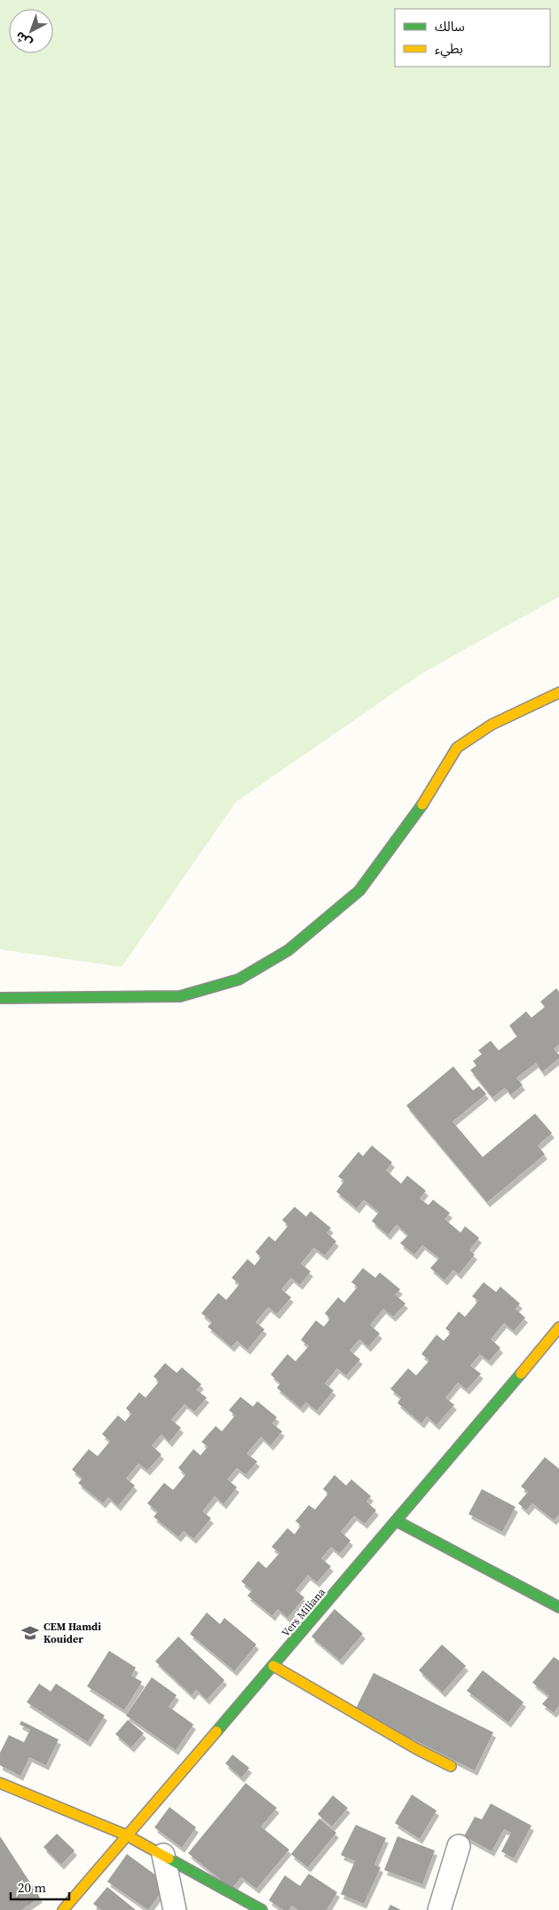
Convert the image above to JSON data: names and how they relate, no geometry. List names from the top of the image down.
{
  "streets": {
    "street": ["Vers Miliana"]
  },
  "places": {
    "school or university": ["CEM Hamdi Kouider"]
  },
  "legend": ["سالك", "بطيء"],
  "scale_bar": "20 m",
  "north": "bottom left"
}
